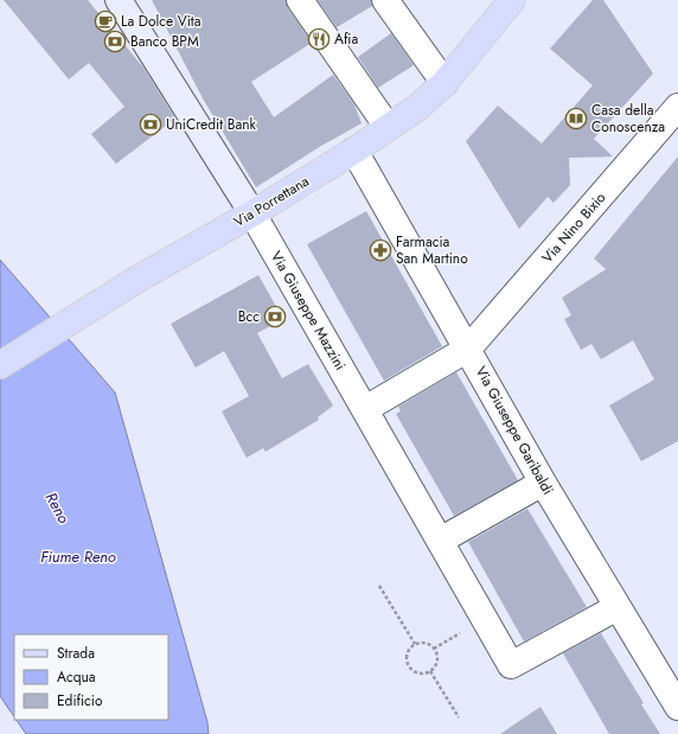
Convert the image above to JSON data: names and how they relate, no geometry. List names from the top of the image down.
{
  "streets": {
    "main road": ["Via Porrettana"],
    "street": ["Via Nino Bixio", "Via Giuseppe Mazzini", "Via Giuseppe Garibaldi"]
  },
  "crossings": [
    ["Via Porrettana", "Via Giuseppe Mazzini"],
    ["Via Porrettana", "Via Giuseppe Garibaldi"],
    ["Via Nino Bixio", "Via Giuseppe Garibaldi"],
    ["Via Giuseppe Mazzini", "Via Giuseppe Garibaldi"]
  ],
  "water": ["Reno", "Fiume Reno"],
  "places": {
    "cafe": ["La Dolce Vita"],
    "restaurant": ["Afia"],
    "bank": ["Banco BPM", "UniCredit Bank", "Bcc"],
    "library": ["Casa della Conoscenza"],
    "pharmacy": ["Farmacia San Martino"]
  },
  "legend": ["Strada", "Acqua", "Edificio"]
}
